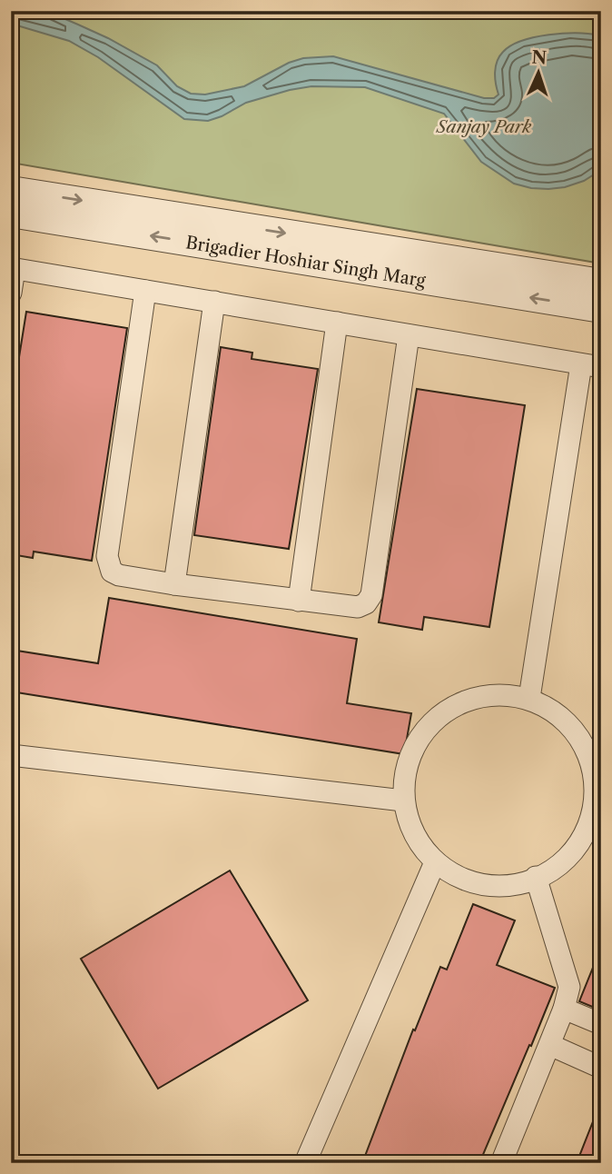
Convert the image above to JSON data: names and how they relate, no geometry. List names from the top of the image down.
{
  "streets": {
    "street": ["Brigadier Hoshiar Singh Marg"]
  },
  "parks": ["Sanjay Park"],
  "north": "top"
}
